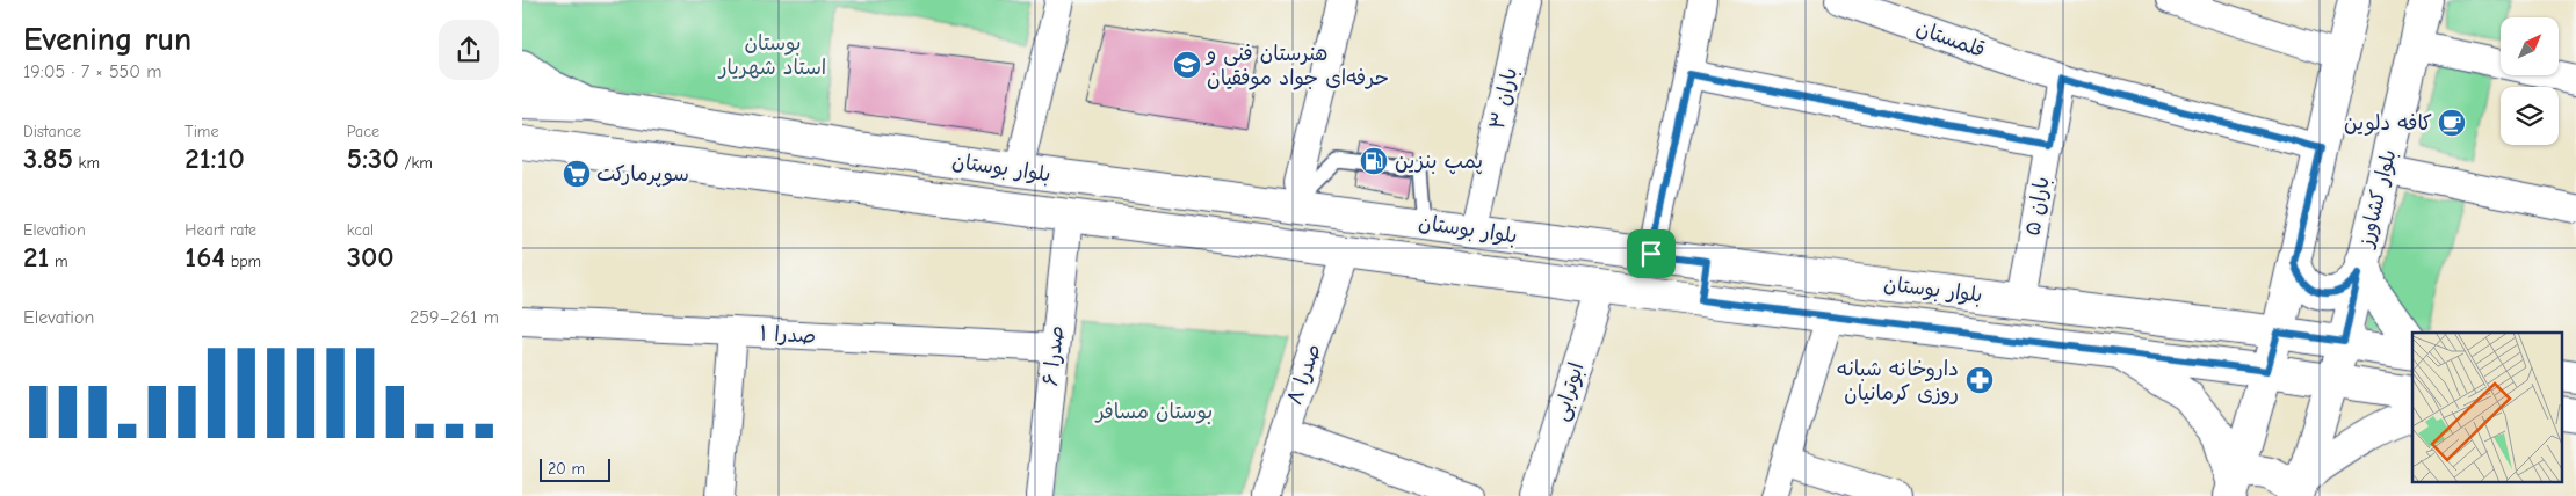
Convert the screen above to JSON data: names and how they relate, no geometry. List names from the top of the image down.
{
  "streets": {
    "main road": ["بلوار بوستان", "بلوار کشاورز"],
    "street": [
      "قلمستان",
      "باران ۳",
      "باران ۵",
      "صدرا ۱",
      "صدرا ۶",
      "صدرا ۸",
      "ابوترابی"
    ]
  },
  "crossings": [
    ["قلمستان", "باران ۵"],
    ["باران ۳", "بلوار بوستان"],
    ["بلوار بوستان", "بلوار کشاورز"],
    ["بلوار بوستان", "باران ۵"],
    ["بلوار بوستان", "صدرا ۶"],
    ["بلوار بوستان", "صدرا ۸"],
    ["بلوار بوستان", "ابوترابی"],
    ["صدرا ۱", "صدرا ۶"]
  ],
  "parks": ["بوستان استاد شهریار", "بوستان مسافر"],
  "places": {
    "school or university": ["هنرستان فنی و حرفه‌ای جواد موفقیان"],
    "cafe": ["کافه دلوین"],
    "fuel station": ["پمپ بنزین"],
    "supermarket": ["سوپرمارکت"],
    "pharmacy": ["داروخانه شبانه روزی کرمانیان"]
  },
  "scale_bar": "20 m",
  "north": "top right",
  "page": {
    "heading": ["Evening run", "19:05 · 7 × 550 m"],
    "stats": [
      ["Distance", "3.85 km"],
      ["Time", "21:10"],
      ["Pace", "5:30 /km"],
      ["Elevation", "21 m"],
      ["Heart rate", "164 bpm"],
      ["kcal", "300"]
    ],
    "chart": ["Elevation", "259–261 m"],
    "scale": "20 m"
  }
}
